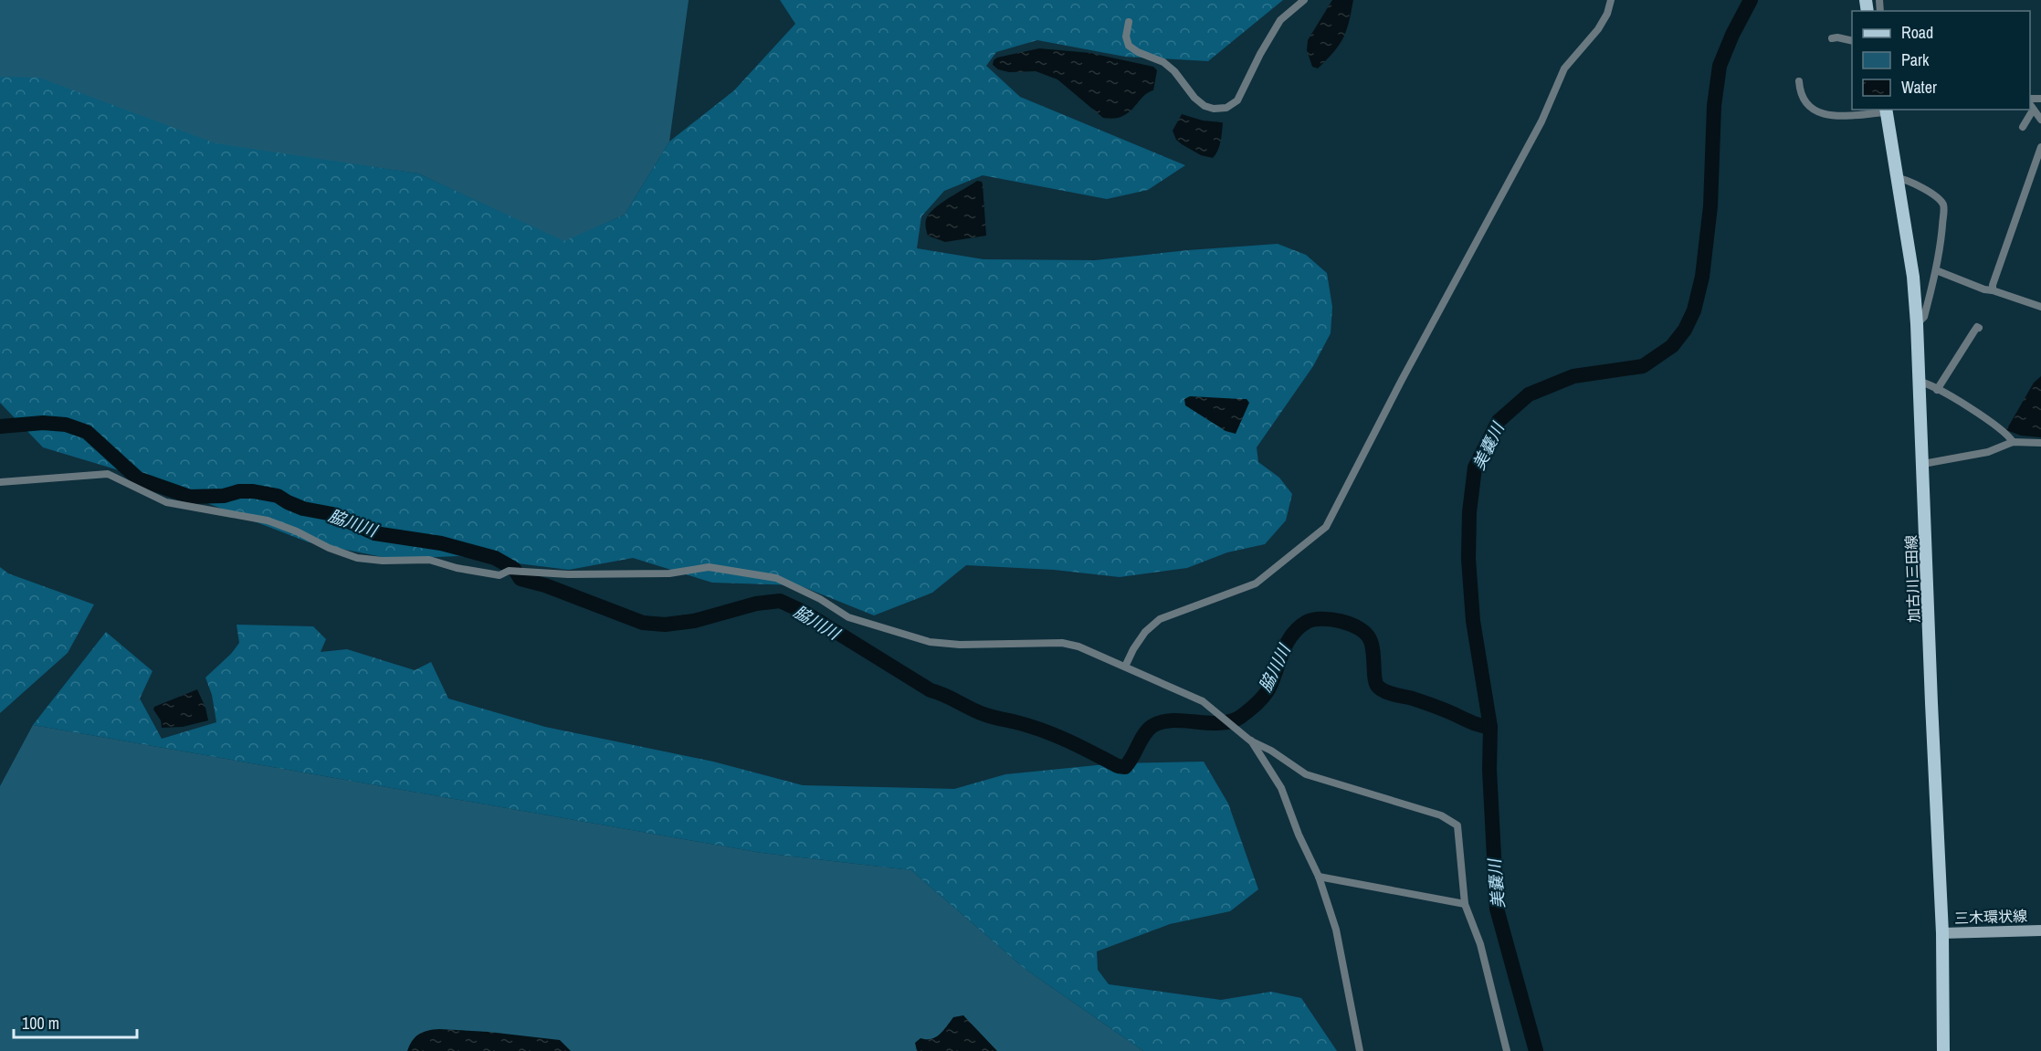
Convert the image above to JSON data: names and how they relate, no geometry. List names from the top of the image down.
{
  "streets": {
    "main road": ["加古川三田線", "三木環状線"]
  },
  "crossings": [
    ["加古川三田線", "三木環状線"]
  ],
  "water": ["美嚢川", "脇川川"],
  "legend": ["Road", "Park", "Water"],
  "scale_bar": "100 m"
}
